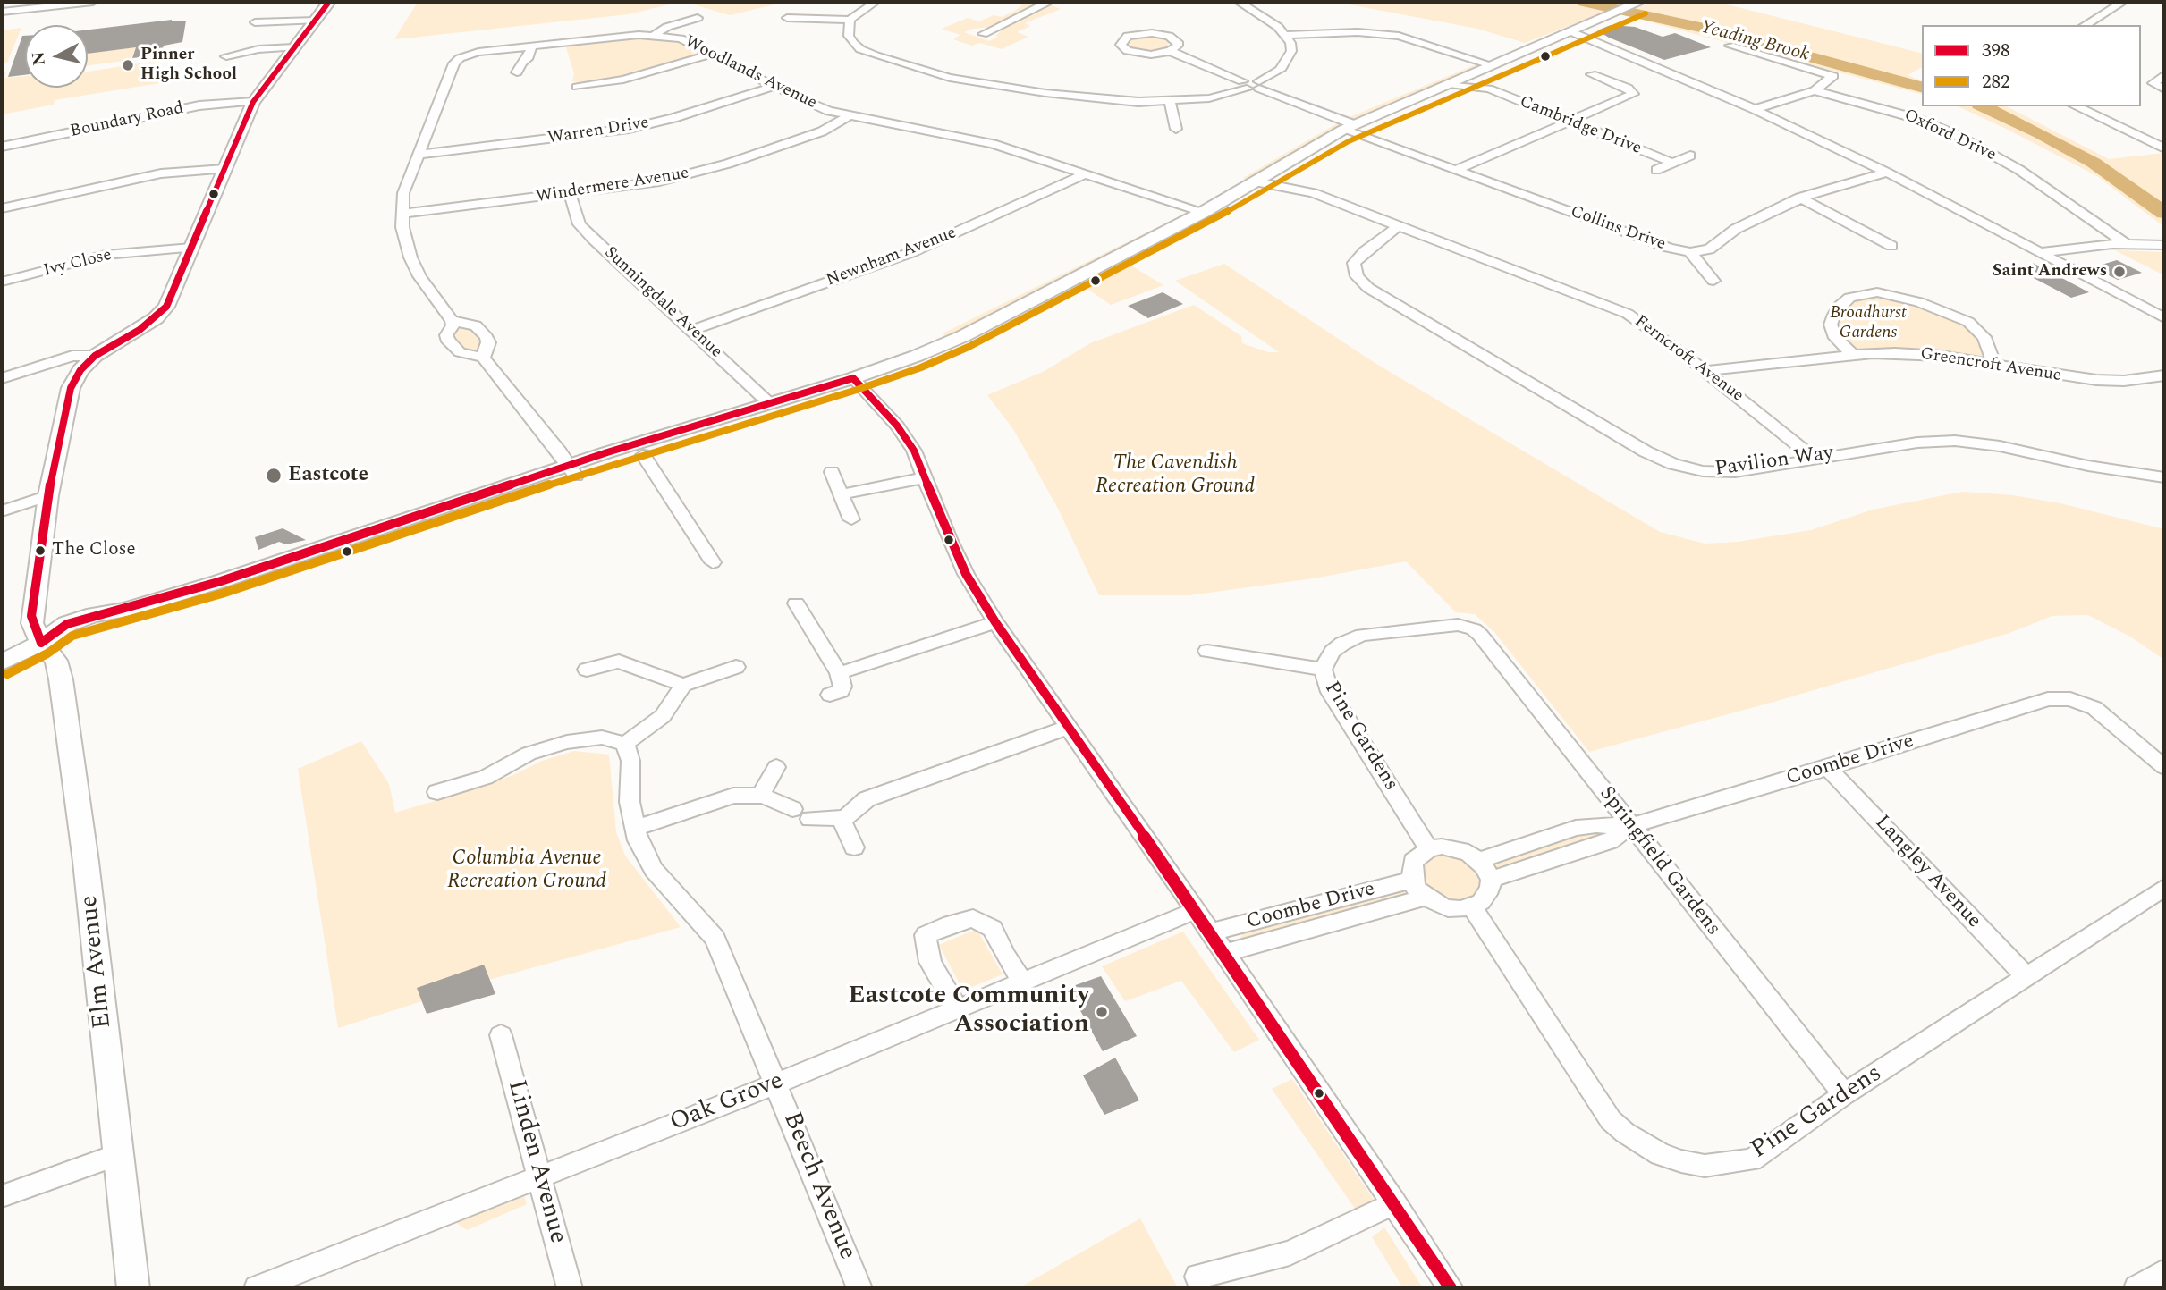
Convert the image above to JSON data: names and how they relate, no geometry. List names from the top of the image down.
{
  "streets": {
    "street": [
      "Woodlands Avenue",
      "Boundary Road",
      "Cambridge Drive",
      "Warren Drive",
      "Oxford Drive",
      "Windermere Avenue",
      "Collins Drive",
      "Newnham Avenue",
      "Ivy Close",
      "Sunningdale Avenue",
      "Ferncroft Avenue",
      "Greencroft Avenue",
      "Pavilion Way",
      "Pine Gardens",
      "Coombe Drive",
      "Springfield Gardens",
      "Langley Avenue",
      "Elm Avenue",
      "Oak Grove",
      "Linden Avenue",
      "Beech Avenue"
    ]
  },
  "crossings": [
    ["Woodlands Avenue", "Warren Drive"],
    ["Woodlands Avenue", "Windermere Avenue"],
    ["Woodlands Avenue", "Newnham Avenue"],
    ["Boundary Road", "Elm Avenue"],
    ["Windermere Avenue", "Sunningdale Avenue"],
    ["Newnham Avenue", "Sunningdale Avenue"],
    ["Ivy Close", "Elm Avenue"],
    ["Ferncroft Avenue", "Greencroft Avenue"],
    ["Ferncroft Avenue", "Pavilion Way"],
    ["Pine Gardens", "Coombe Drive"],
    ["Pine Gardens", "Springfield Gardens"],
    ["Pine Gardens", "Langley Avenue"],
    ["Coombe Drive", "Springfield Gardens"],
    ["Coombe Drive", "Langley Avenue"],
    ["Oak Grove", "Linden Avenue"],
    ["Oak Grove", "Beech Avenue"]
  ],
  "water": ["Yeading Brook"],
  "parks": ["Broadhurst Gardens", "The Cavendish Recreation Ground", "Columbia Avenue Recreation Ground"],
  "places": [
    "Pinner High School",
    "Saint Andrews",
    "Eastcote",
    "The Close",
    "Eastcote Community Association"
  ],
  "lines": ["transit line 398", "transit line 282"],
  "legend": ["398", "282"],
  "north": "left"
}
